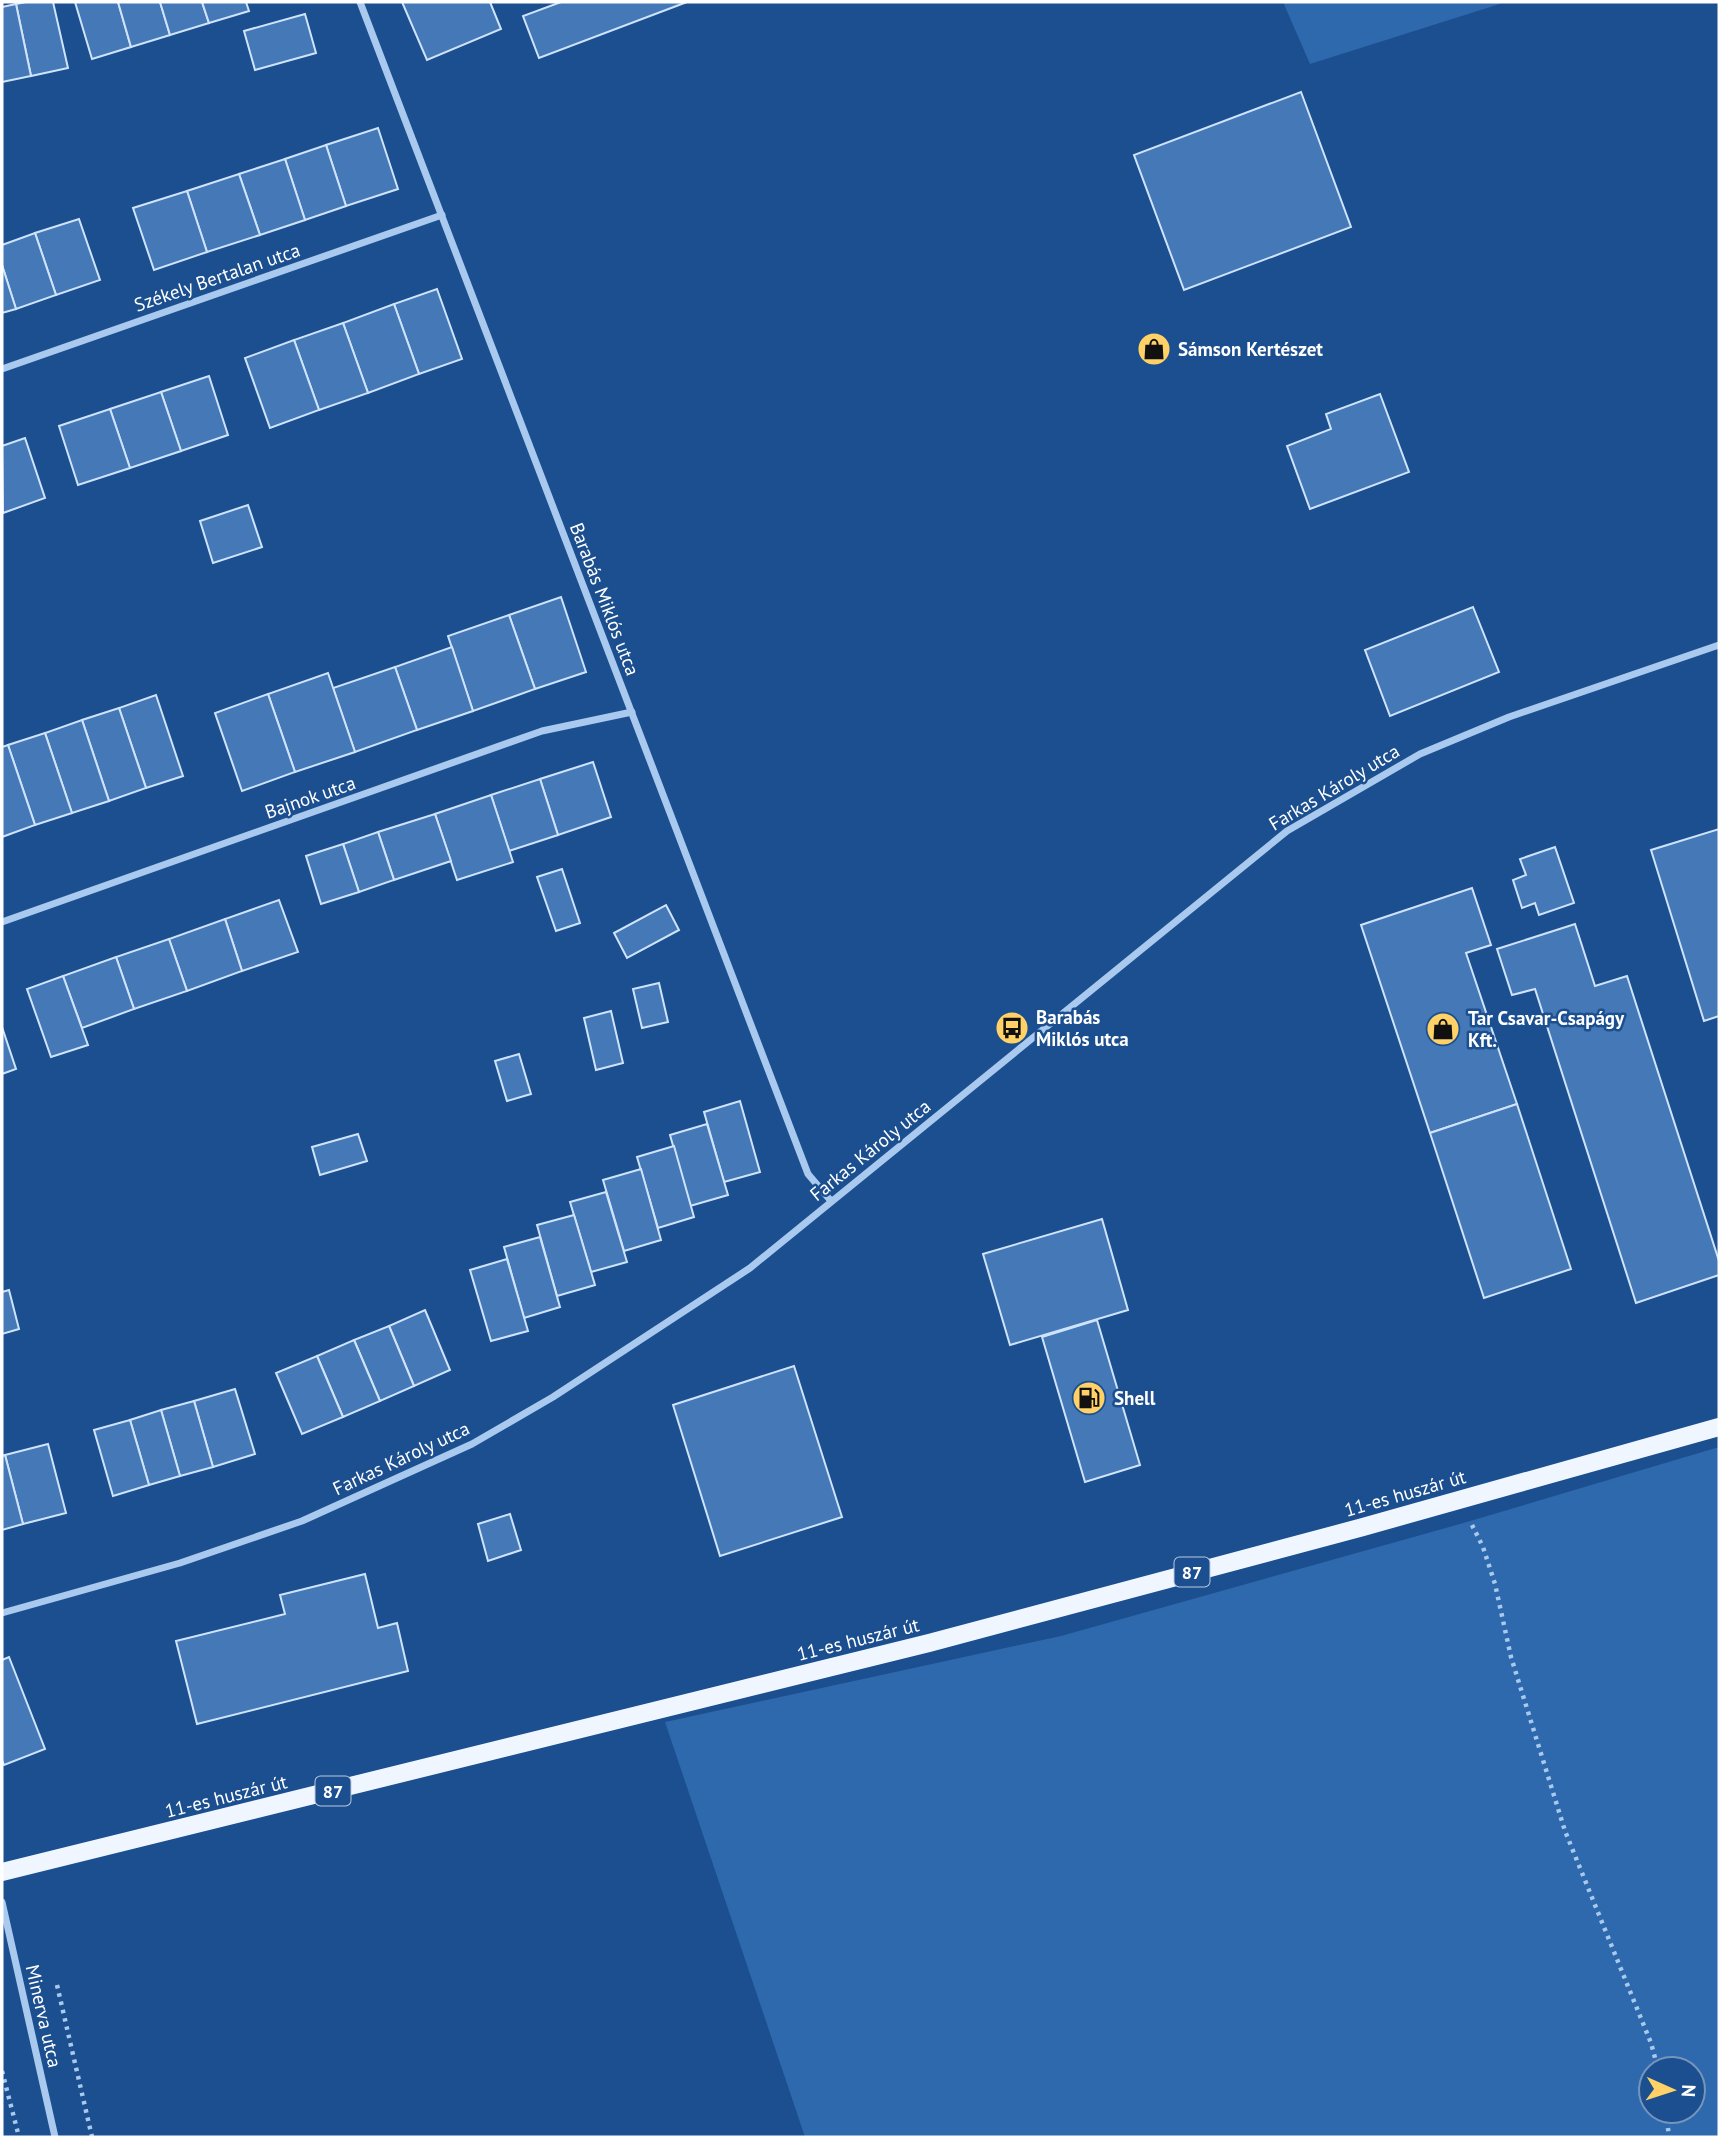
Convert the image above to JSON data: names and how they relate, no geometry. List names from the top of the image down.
{
  "streets": {
    "main road": ["11-es huszár út", "87"],
    "street": [
      "Székely Bertalan utca",
      "Barabás Miklós utca",
      "Farkas Károly utca",
      "Bajnok utca",
      "Minerva utca"
    ]
  },
  "crossings": [
    ["Székely Bertalan utca", "Barabás Miklós utca"],
    ["Barabás Miklós utca", "Farkas Károly utca"],
    ["Barabás Miklós utca", "Bajnok utca"]
  ],
  "places": {
    "shop": ["Sámson Kertészet", "Tar Csavar-Csapágy Kft."],
    "bus stop": ["Barabás Miklós utca"],
    "fuel station": ["Shell"]
  },
  "north": "right"
}
